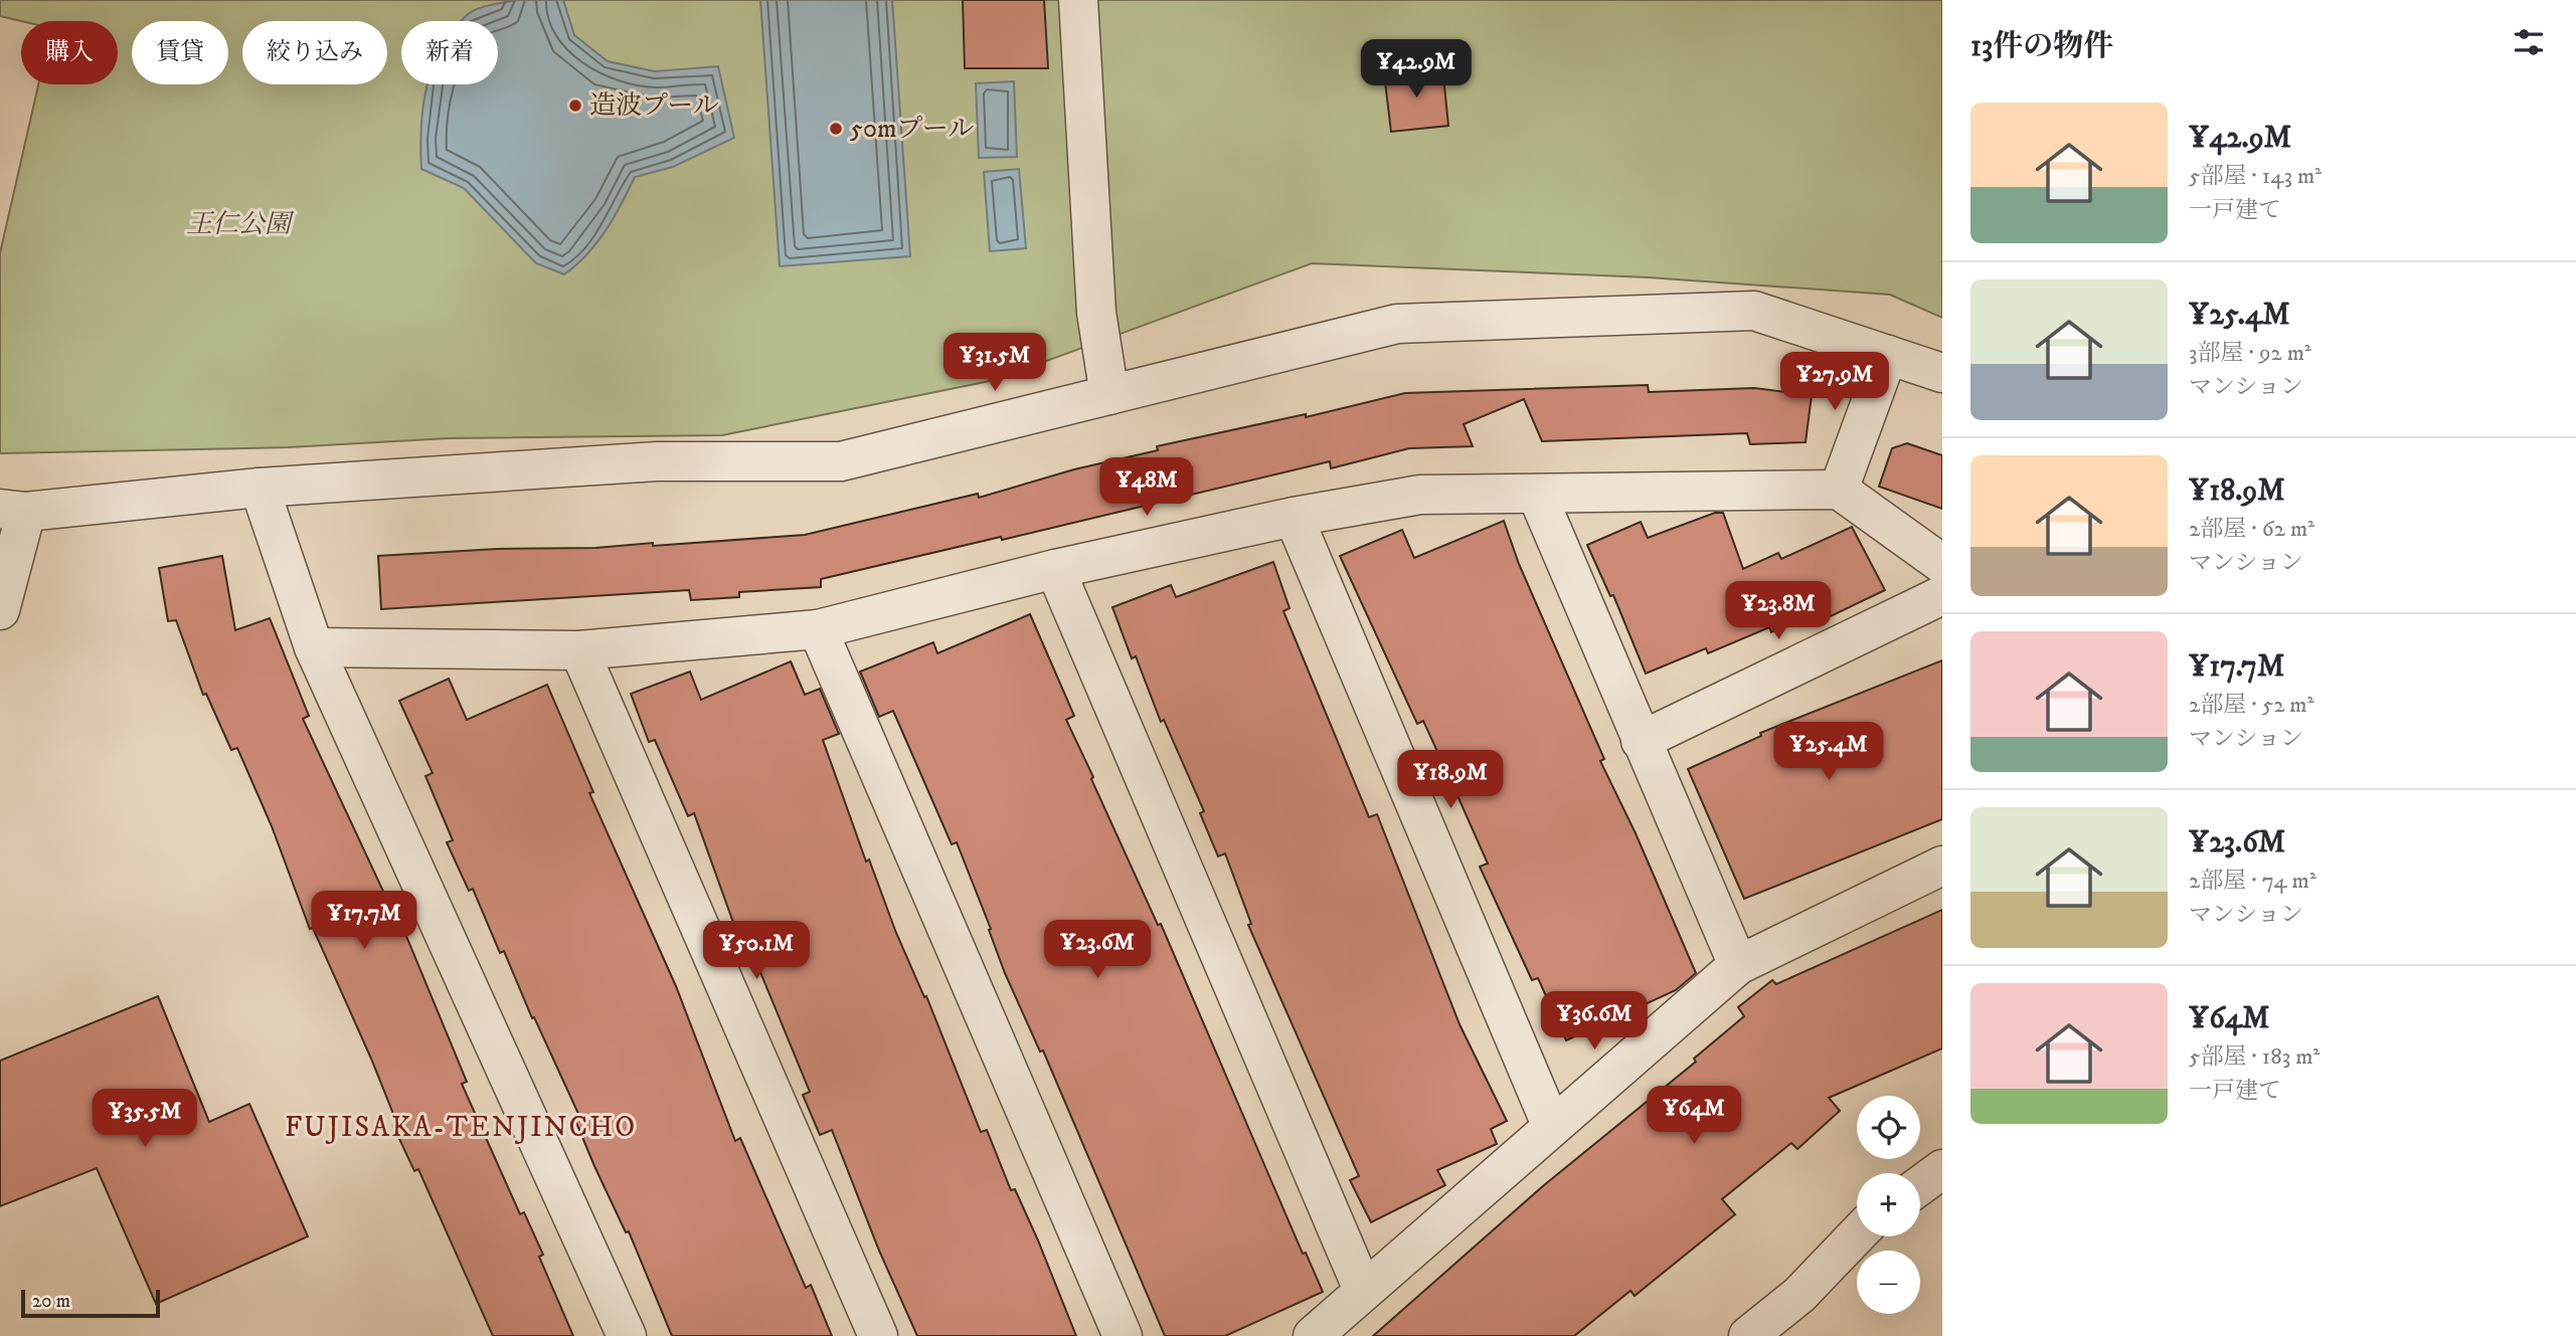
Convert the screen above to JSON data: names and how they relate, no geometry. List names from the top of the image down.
{
  "districts": ["FUJISAKA-TENJINCHO"],
  "parks": ["王仁公園"],
  "places": ["造波プール", "50mプール"],
  "scale_bar": "20 m",
  "page": {
    "heading": "13件の物件",
    "chip": [
      "購入",
      "賃貸",
      "絞り込み",
      "新着"
    ],
    "price": [
      "¥42.9M",
      "¥31.5M",
      "¥27.9M",
      "¥48M",
      "¥23.8M",
      "¥25.4M",
      "¥18.9M",
      "¥17.7M",
      "¥23.6M",
      "¥50.1M",
      "¥36.6M",
      "¥64M",
      "¥35.5M"
    ],
    "list": [
      {
        "name": "¥42.9M",
        "note": "5部屋 · 143 m² · 一戸建て"
      },
      {
        "name": "¥25.4M",
        "note": "3部屋 · 92 m² · マンション"
      },
      {
        "name": "¥18.9M",
        "note": "2部屋 · 62 m² · マンション"
      },
      {
        "name": "¥17.7M",
        "note": "2部屋 · 52 m² · マンション"
      },
      {
        "name": "¥23.6M",
        "note": "2部屋 · 74 m² · マンション"
      },
      {
        "name": "¥64M",
        "note": "5部屋 · 183 m² · 一戸建て"
      }
    ],
    "map_buttons": ["+", "−"],
    "scale": "20 m"
  }
}
